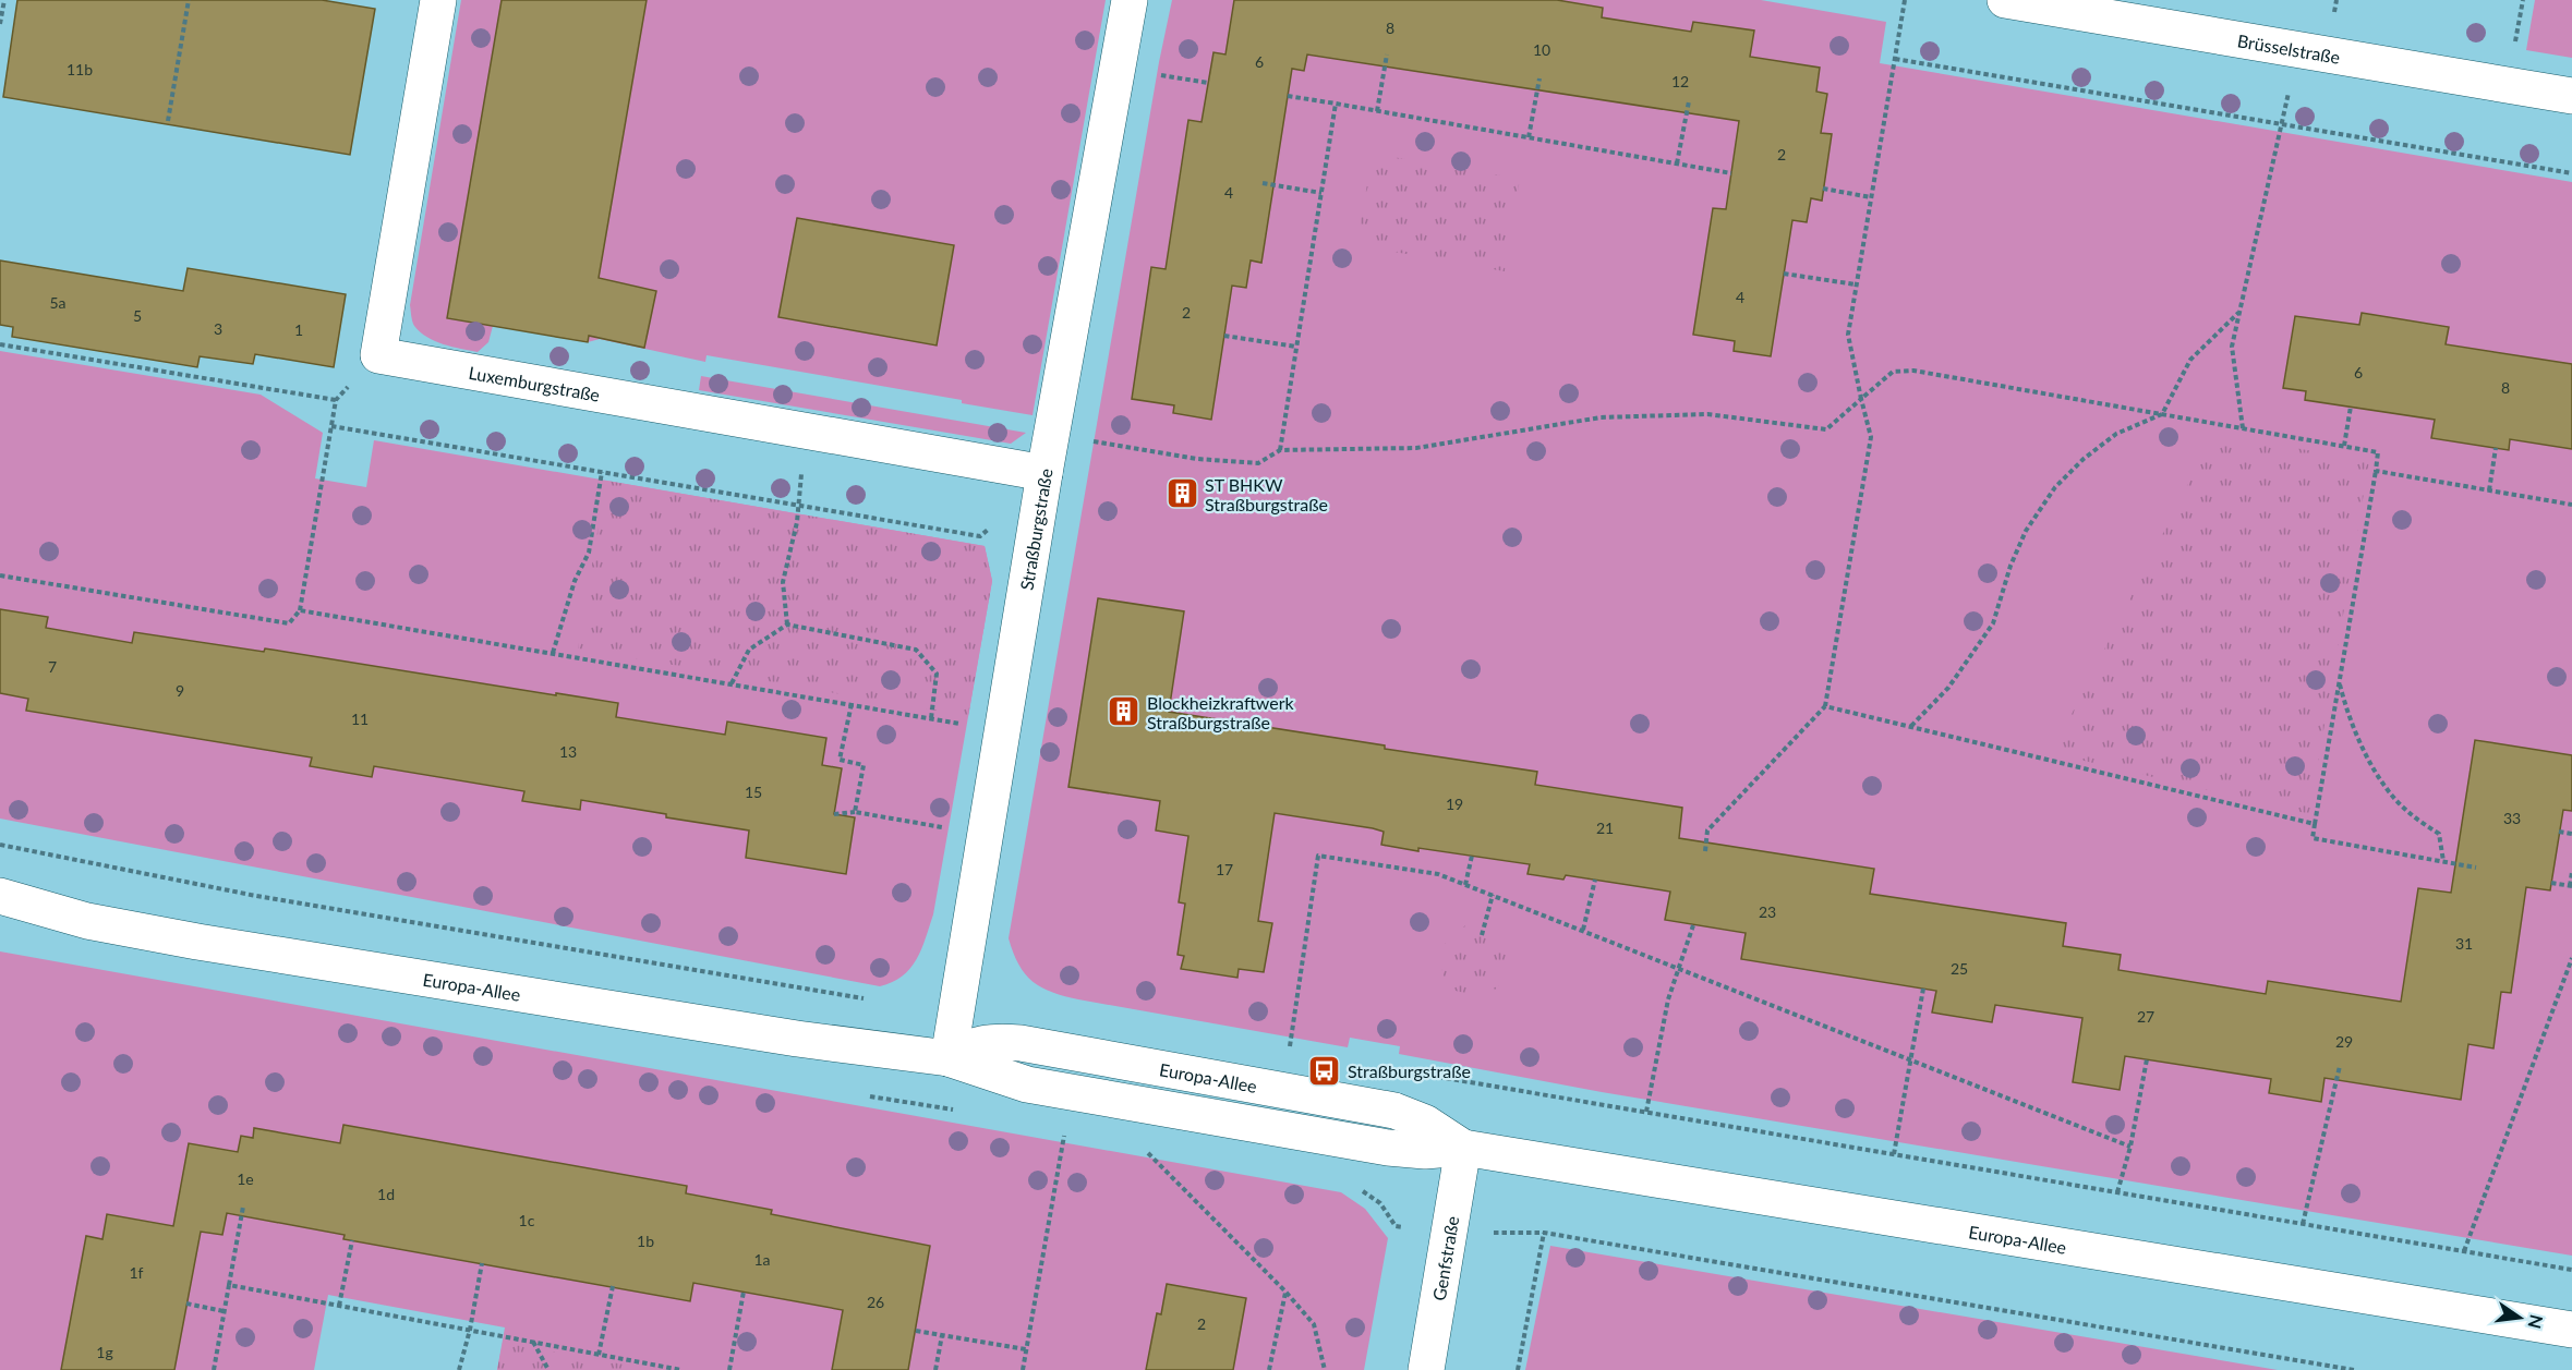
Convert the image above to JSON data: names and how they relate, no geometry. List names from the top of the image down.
{
  "streets": {
    "street": [
      "Brüsselstraße",
      "Luxemburgstraße",
      "Straßburgstraße",
      "Europa-Allee",
      "Genfstraße"
    ]
  },
  "crossings": [
    ["Luxemburgstraße", "Straßburgstraße"],
    ["Straßburgstraße", "Europa-Allee"],
    ["Europa-Allee", "Genfstraße"]
  ],
  "places": {
    "building": ["ST BHKW Straßburgstraße", "Blockheizkraftwerk Straßburgstraße"],
    "bus stop": ["Straßburgstraße"]
  },
  "house_numbers": [
    "8",
    "10",
    "6",
    "11b",
    "12",
    "2",
    "4",
    "4",
    "5a",
    "2",
    "5",
    "3",
    "1",
    "6",
    "8",
    "7",
    "9",
    "11",
    "13",
    "15",
    "19",
    "33",
    "21",
    "17",
    "23",
    "31",
    "25",
    "27",
    "29",
    "1e",
    "1d",
    "1c",
    "1b",
    "1a",
    "1f",
    "26",
    "2",
    "1g"
  ],
  "north": "right"
}
